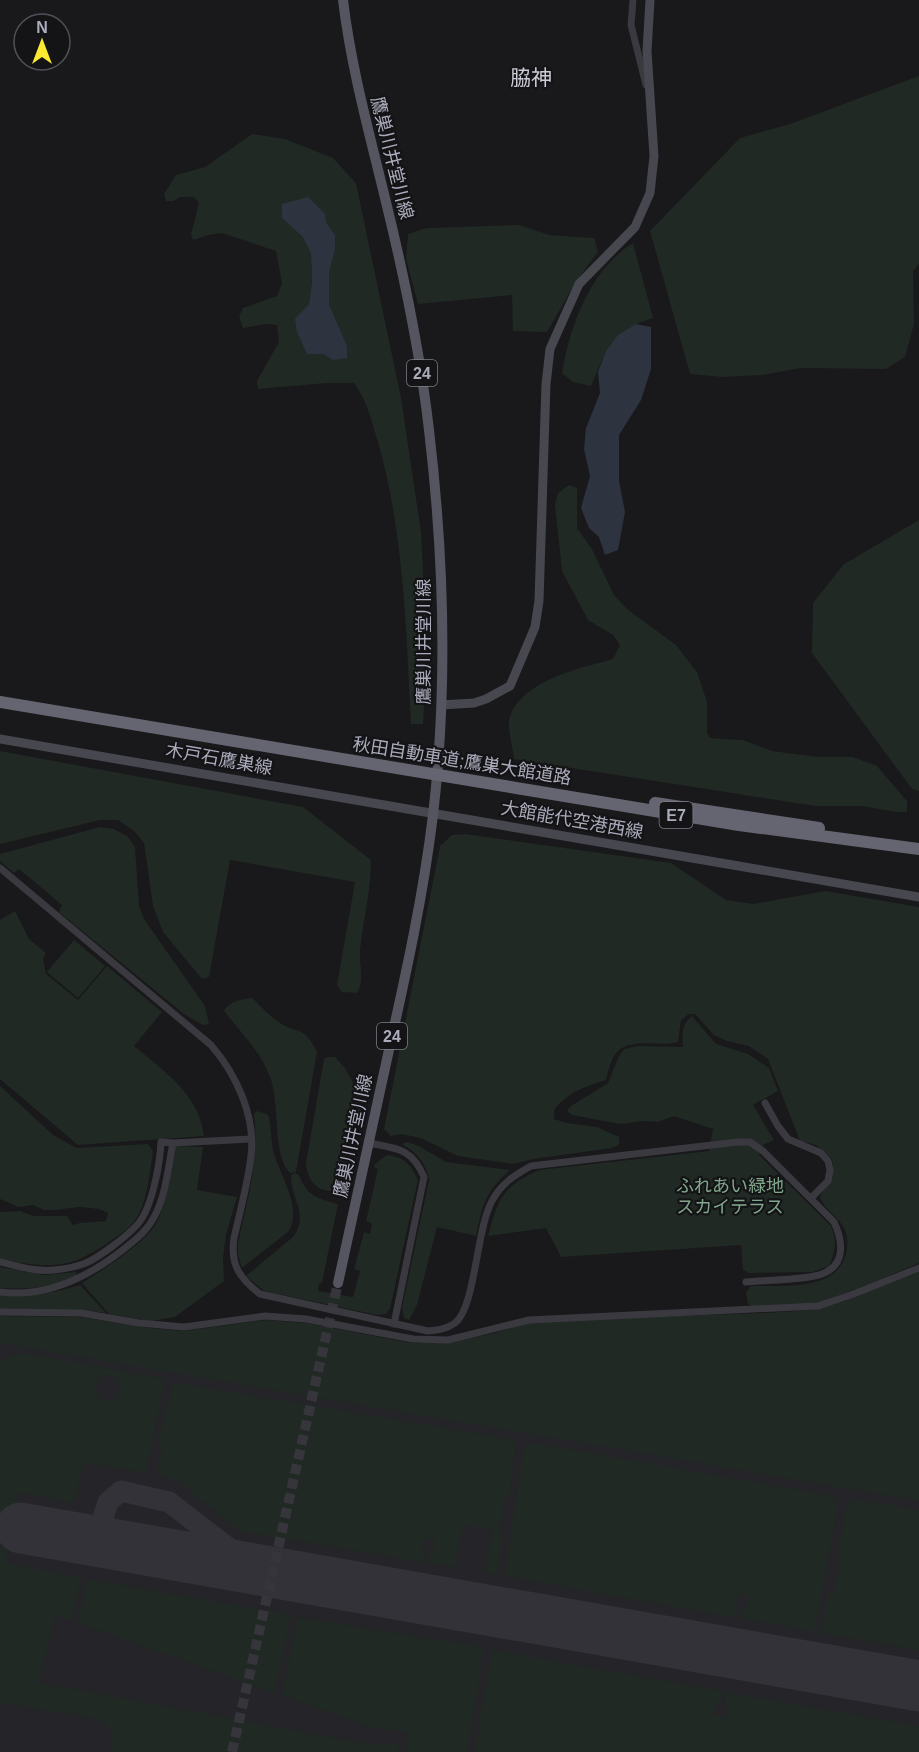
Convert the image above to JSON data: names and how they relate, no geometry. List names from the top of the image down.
{
  "streets": {
    "highway": ["秋田自動車道;鷹巣大館道路", "E7"],
    "main road": [
      "鷹巣川井堂川線",
      "24",
      "木戸石鷹巣線",
      "大館能代空港西線"
    ]
  },
  "crossings": [
    ["鷹巣川井堂川線", "木戸石鷹巣線"],
    ["鷹巣川井堂川線", "大館能代空港西線"],
    ["木戸石鷹巣線", "大館能代空港西線"]
  ],
  "districts": ["脇神"],
  "parks": ["ふれあい緑地 スカイテラス"],
  "north": "top"
}
